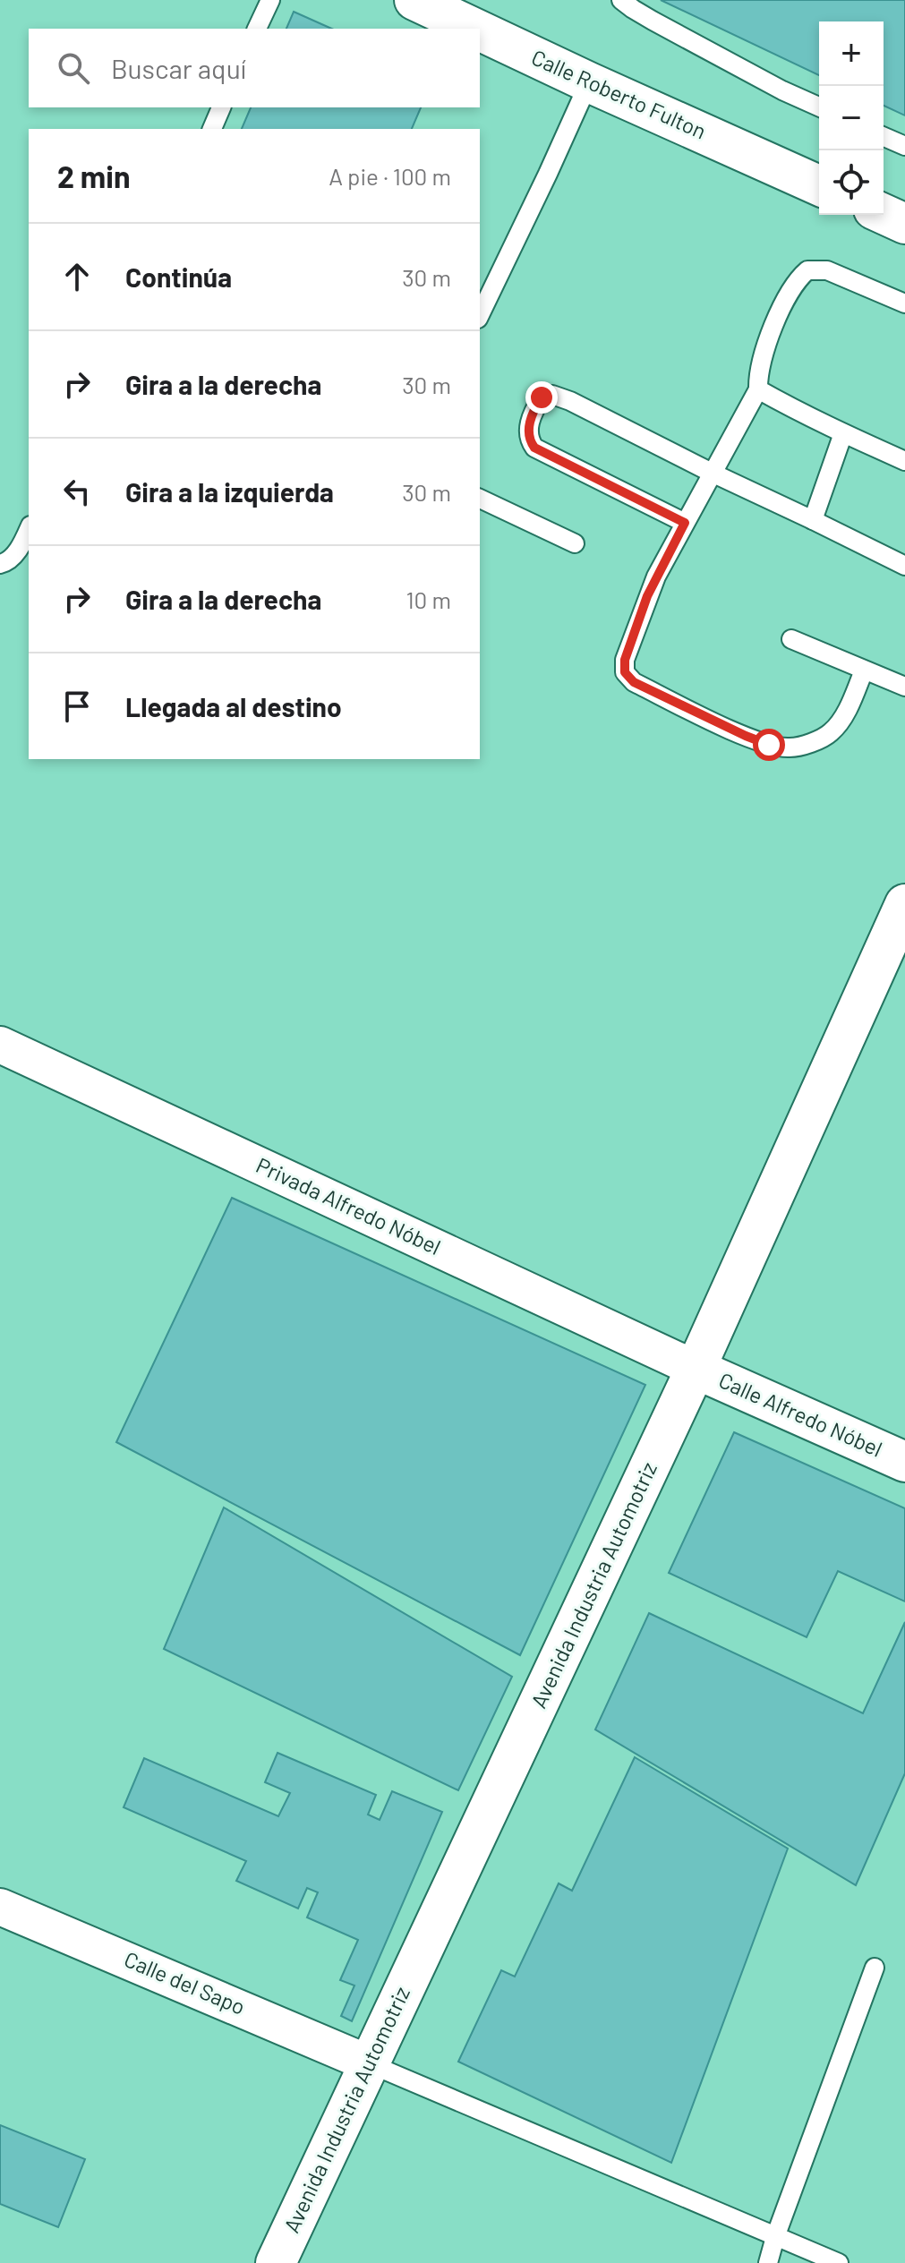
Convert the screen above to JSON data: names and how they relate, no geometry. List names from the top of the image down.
{
  "streets": {
    "main road": ["Calle Roberto Fulton", "Calle Alfredo Nóbel", "Avenida Industria Automotriz"],
    "street": ["Privada Alfredo Nóbel", "Calle del Sapo"]
  },
  "crossings": [
    ["Privada Alfredo Nóbel", "Calle Alfredo Nóbel"],
    ["Privada Alfredo Nóbel", "Avenida Industria Automotriz"],
    ["Calle Alfredo Nóbel", "Avenida Industria Automotriz"],
    ["Avenida Industria Automotriz", "Calle del Sapo"]
  ],
  "page": {
    "map_buttons": ["+", "−"],
    "search": "Buscar aquí",
    "heading": ["2 min", "A pie · 100 m"],
    "list": [
      ["Continúa", "30 m"],
      ["Gira a la derecha", "30 m"],
      ["Gira a la izquierda", "30 m"],
      ["Gira a la derecha", "10 m"],
      "Llegada al destino"
    ]
  }
}
